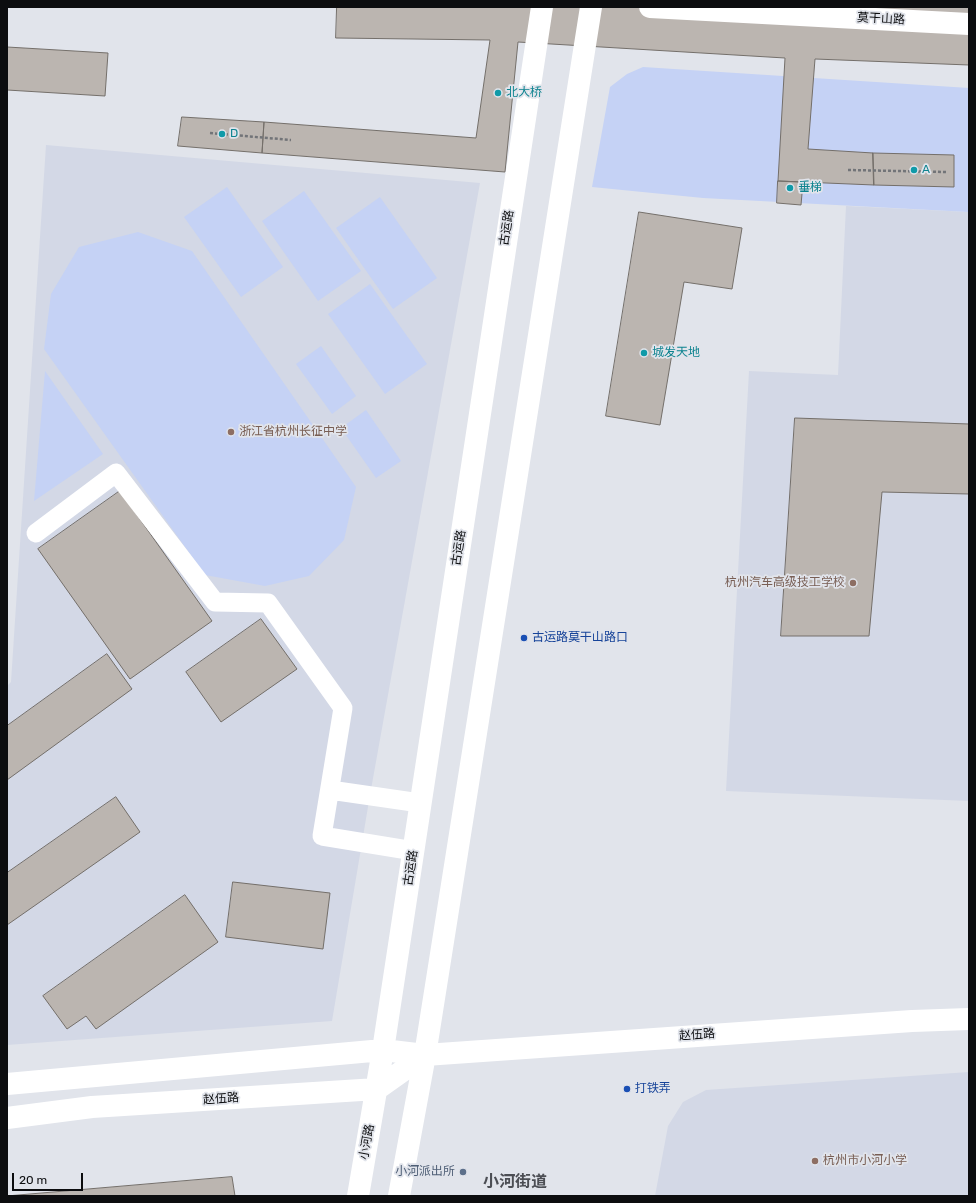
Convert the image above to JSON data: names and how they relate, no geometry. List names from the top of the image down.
{
  "streets": {
    "main road": [
      "莫干山路",
      "古运路",
      "赵伍路",
      "小河路"
    ]
  },
  "crossings": [
    ["古运路", "赵伍路"],
    ["古运路", "小河路"],
    ["赵伍路", "小河路"]
  ],
  "districts": ["小河街道"],
  "places": [
    "北大桥",
    "D",
    "A",
    "垂梯",
    "城发天地",
    "浙江省杭州长征中学",
    "杭州汽车高级技工学校",
    "古运路莫干山路口",
    "打铁弄",
    "杭州市小河小学",
    "小河派出所"
  ],
  "scale_bar": "20 m"
}
